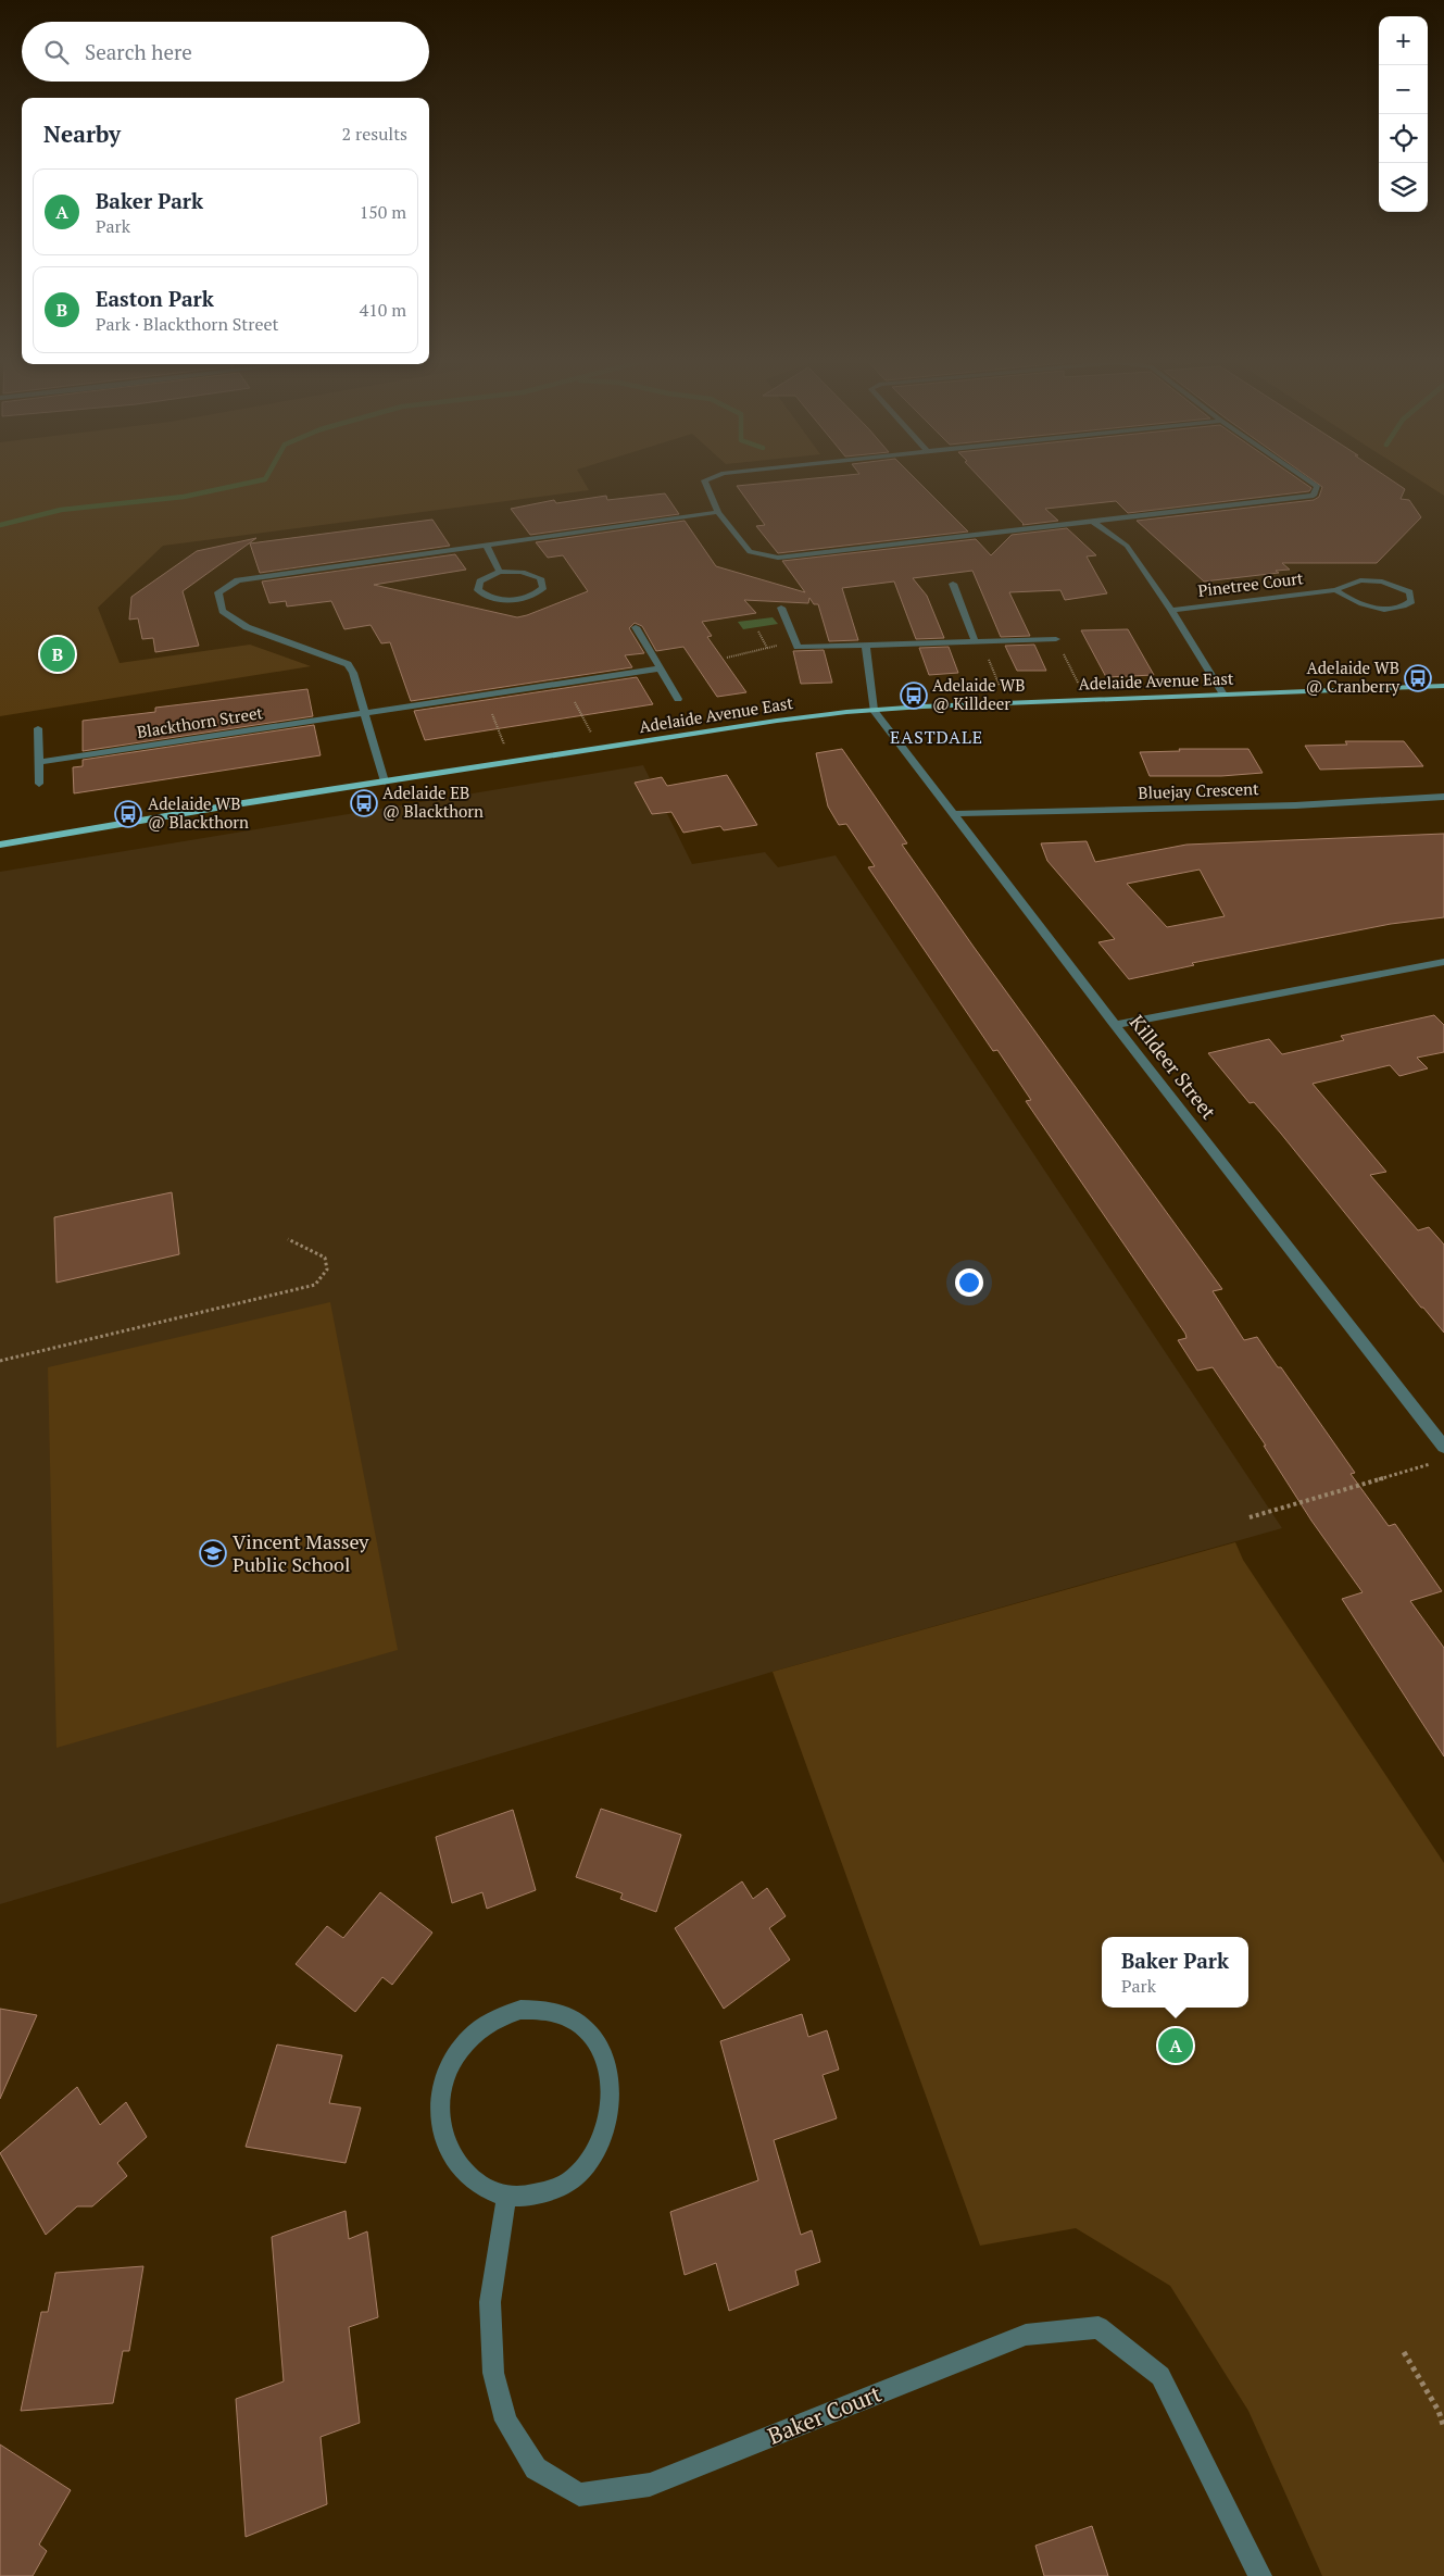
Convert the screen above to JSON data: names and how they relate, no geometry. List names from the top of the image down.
{
  "streets": {
    "main road": ["Adelaide Avenue East"],
    "street": [
      "Pinetree Court",
      "Blackthorn Street",
      "Bluejay Crescent",
      "Killdeer Street",
      "Baker Court"
    ]
  },
  "crossings": [
    ["Adelaide Avenue East", "Killdeer Street"],
    ["Bluejay Crescent", "Killdeer Street"]
  ],
  "districts": ["EASTDALE"],
  "places": {
    "bus stop": [
      "Adelaide WB @ Cranberry",
      "Adelaide WB @ Killdeer",
      "Adelaide EB @ Blackthorn",
      "Adelaide WB @ Blackthorn"
    ],
    "school or university": ["Vincent Massey Public School"]
  },
  "page": {
    "map_buttons": ["+", "−"],
    "search": "Search here",
    "heading": ["Nearby", "2 results"],
    "list": [
      {
        "mark": "A",
        "name": "Baker Park",
        "note": "Park",
        "value": "150 m"
      },
      {
        "mark": "B",
        "name": "Easton Park",
        "note": "Park · Blackthorn Street",
        "value": "410 m"
      }
    ],
    "pins": ["B", "A"],
    "popup": ["Baker Park", "Park"]
  }
}
